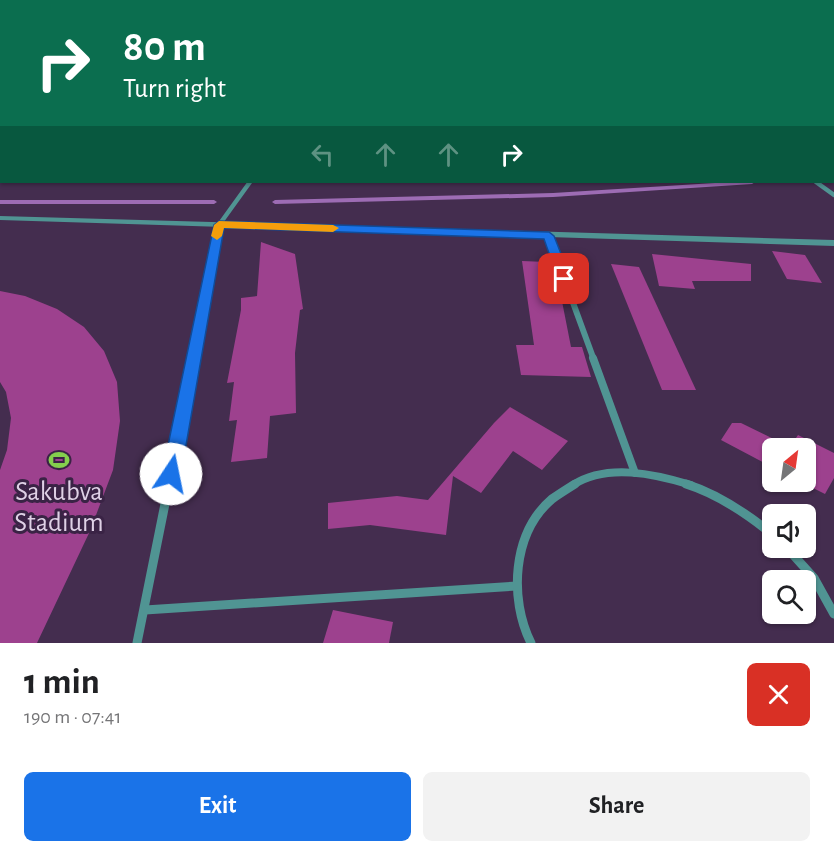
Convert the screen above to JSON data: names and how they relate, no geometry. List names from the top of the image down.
{
  "places": {
    "sports": ["Sakubva Stadium"]
  },
  "north": "top right",
  "page": {
    "turn": ["80 m", "Turn right"],
    "heading": ["1 min", "190 m · 07:41"],
    "buttons": ["Exit", "Share"]
  }
}
